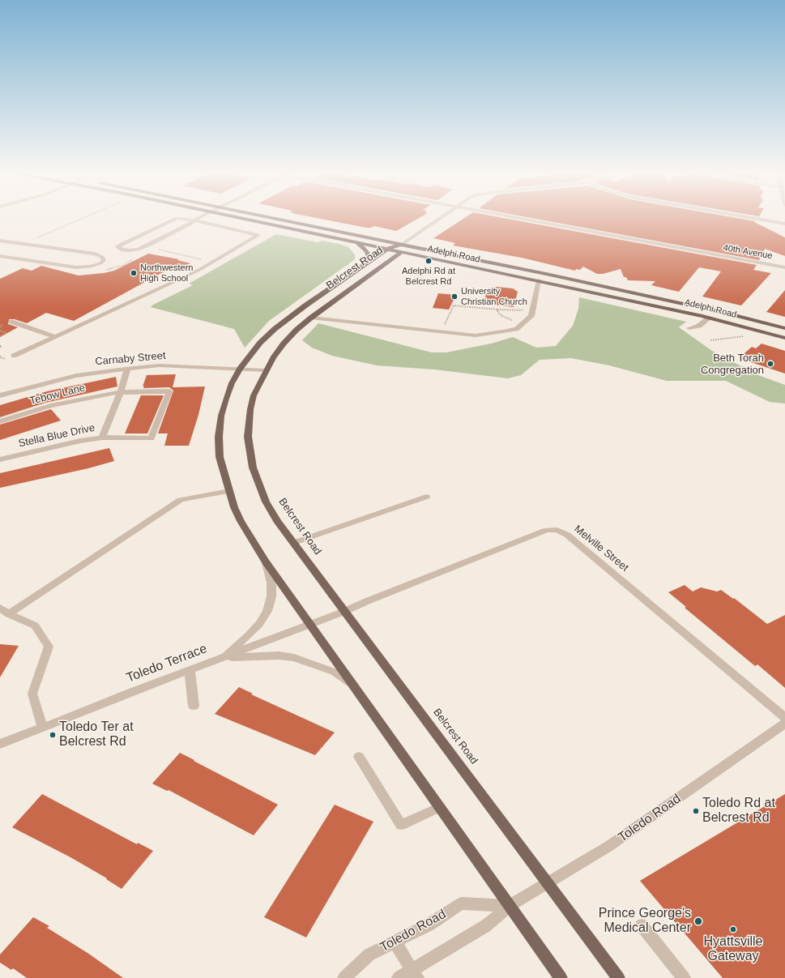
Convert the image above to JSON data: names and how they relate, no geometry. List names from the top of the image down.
{
  "streets": {
    "main road": ["Adelphi Road", "Belcrest Road"],
    "street": [
      "40th Avenue",
      "Carnaby Street",
      "Tebow Lane",
      "Stella Blue Drive",
      "Melville Street",
      "Toledo Terrace",
      "Toledo Road"
    ]
  },
  "crossings": [
    ["Adelphi Road", "Belcrest Road"],
    ["Belcrest Road", "Carnaby Street"],
    ["Belcrest Road", "Melville Street"],
    ["Belcrest Road", "Toledo Terrace"],
    ["Belcrest Road", "Toledo Road"],
    ["Carnaby Street", "Stella Blue Drive"],
    ["Tebow Lane", "Stella Blue Drive"],
    ["Melville Street", "Toledo Terrace"]
  ],
  "places": [
    "Adelphi Rd at Belcrest Rd",
    "Northwestern High School",
    "University Christian Church",
    "Beth Torah Congregation",
    "Toledo Ter at Belcrest Rd",
    "Toledo Rd at Belcrest Rd",
    "Prince George's Medical Center",
    "Hyattsville Gateway"
  ]
}
